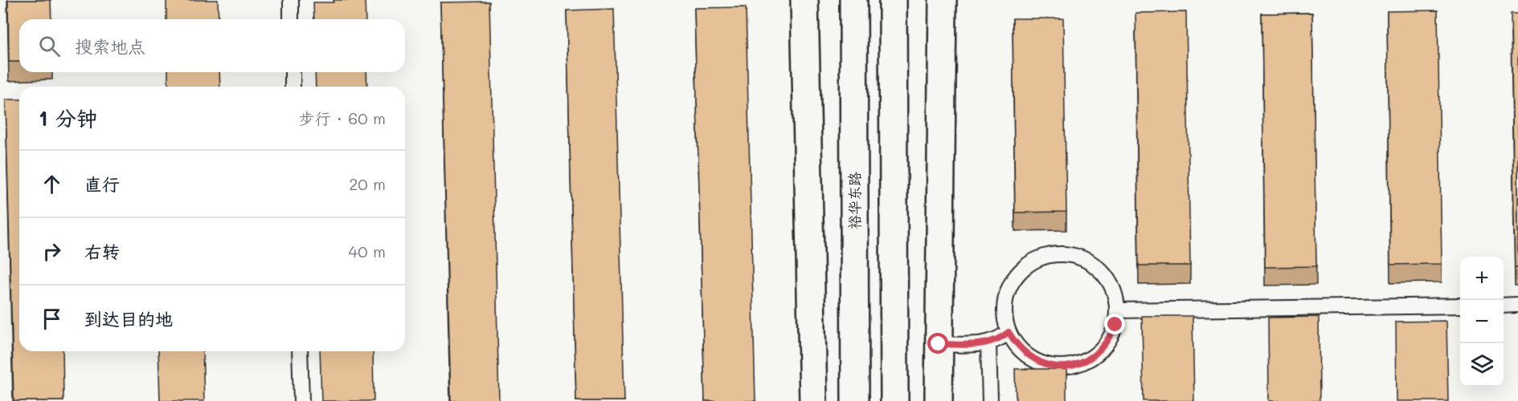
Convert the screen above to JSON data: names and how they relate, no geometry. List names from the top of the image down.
{
  "streets": {
    "street": ["裕华东路"]
  },
  "page": {
    "search": "搜索地点",
    "heading": ["1 分钟", "步行 · 60 m"],
    "list": [
      ["直行", "20 m"],
      ["右转", "40 m"],
      "到达目的地"
    ],
    "map_buttons": ["+", "−"]
  }
}
